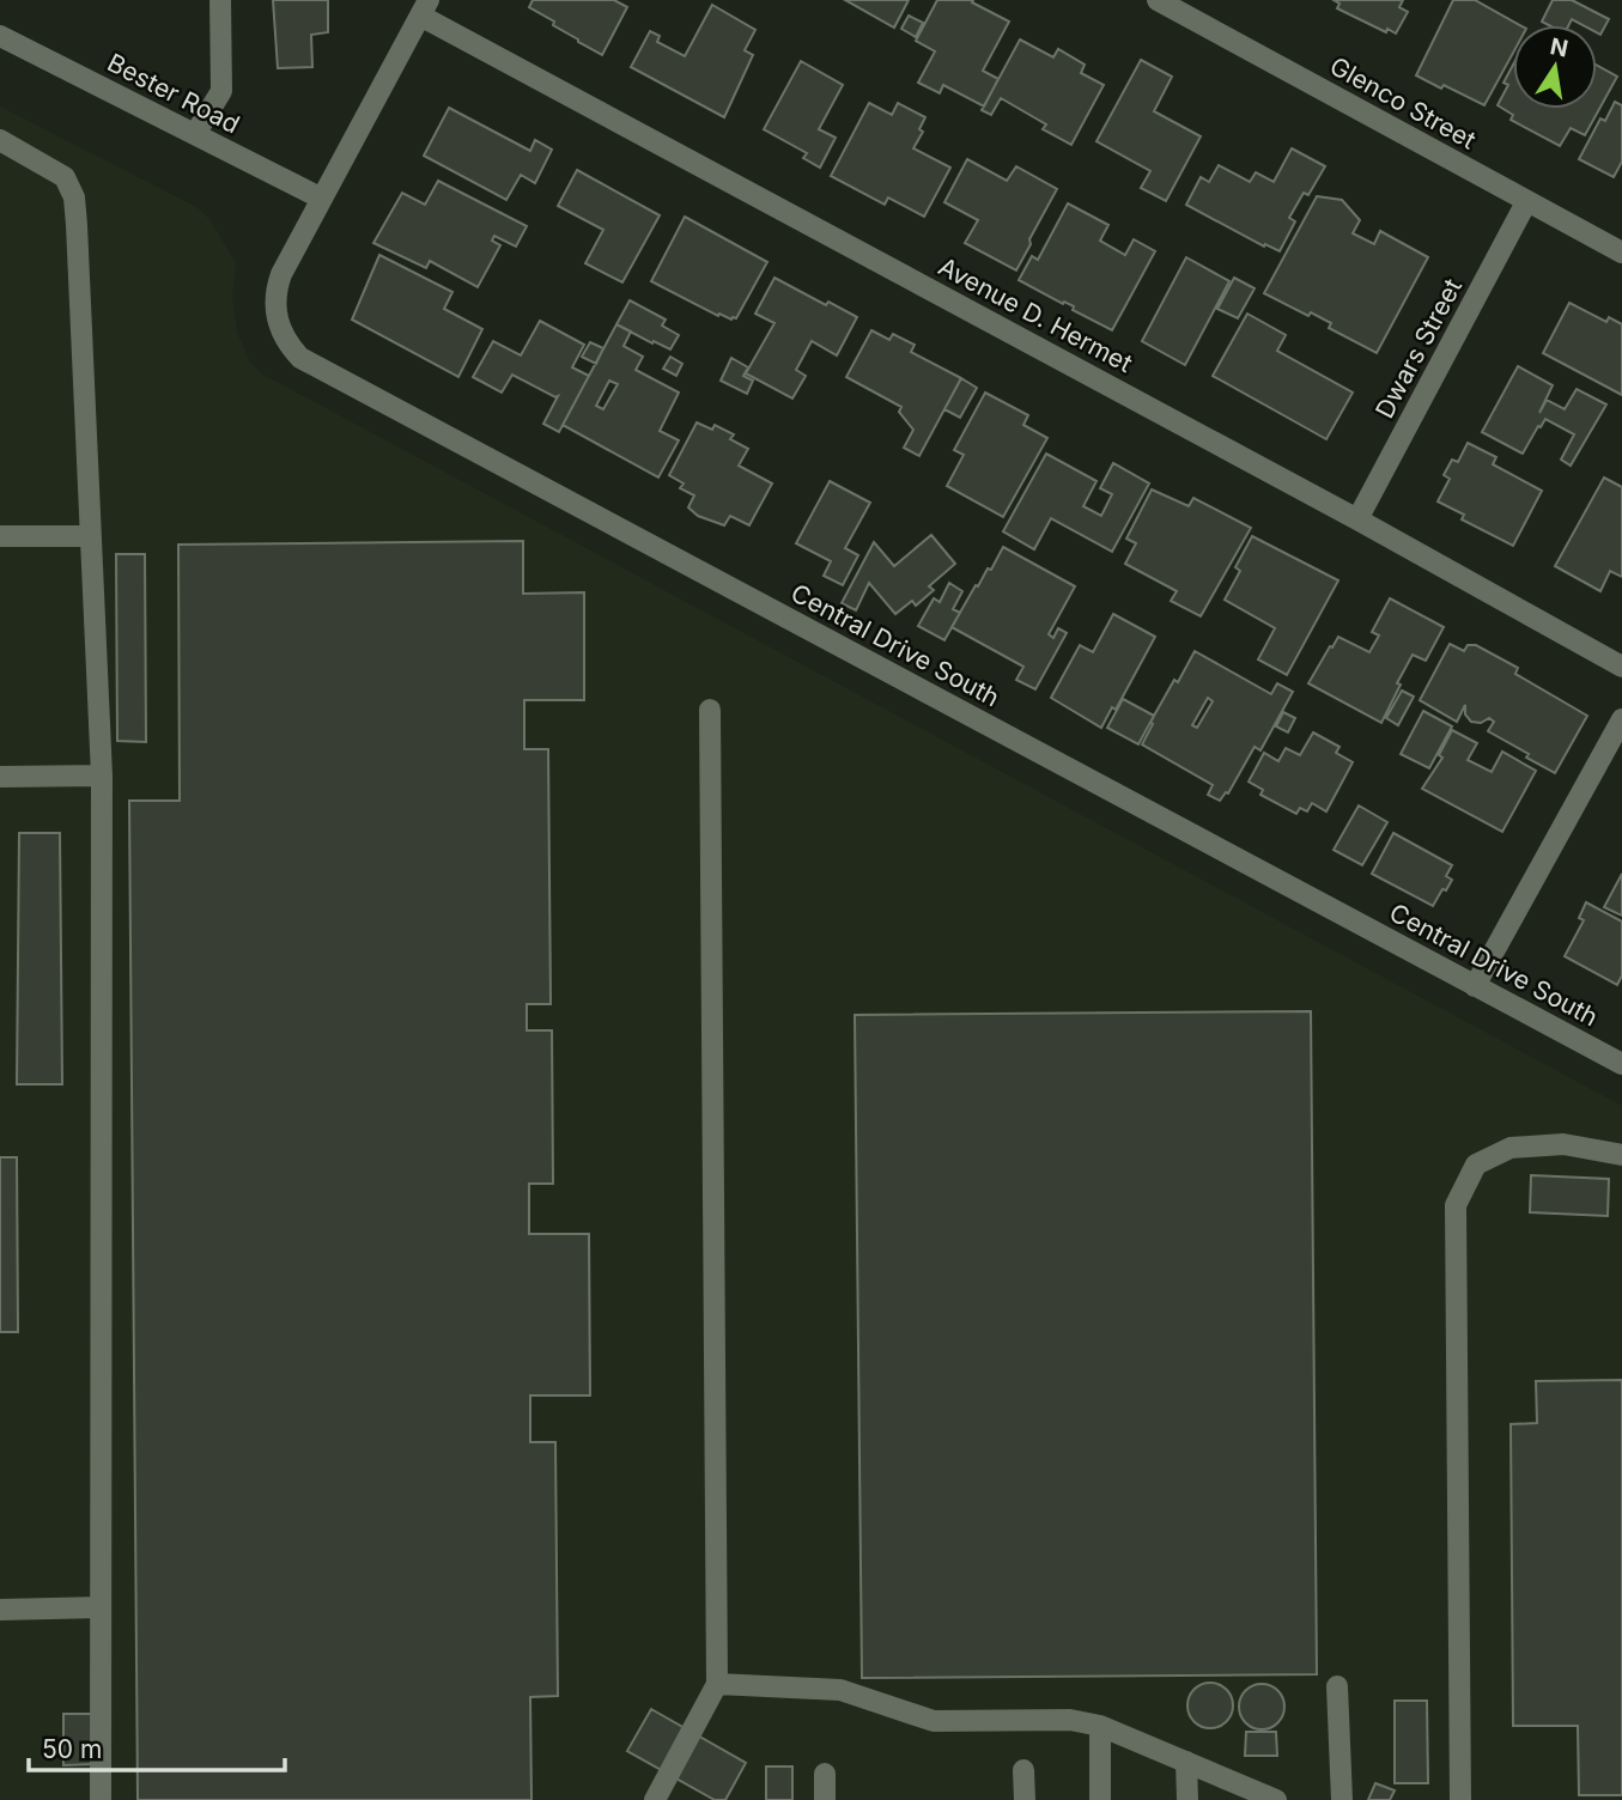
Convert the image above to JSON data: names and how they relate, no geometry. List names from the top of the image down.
{
  "streets": {
    "street": [
      "Bester Road",
      "Glenco Street",
      "Avenue D. Hermet",
      "Dwars Street",
      "Central Drive South"
    ]
  },
  "crossings": [
    ["Bester Road", "Central Drive South"],
    ["Glenco Street", "Dwars Street"],
    ["Avenue D. Hermet", "Dwars Street"],
    ["Avenue D. Hermet", "Central Drive South"]
  ],
  "scale_bar": "50 m",
  "north": "top"
}
